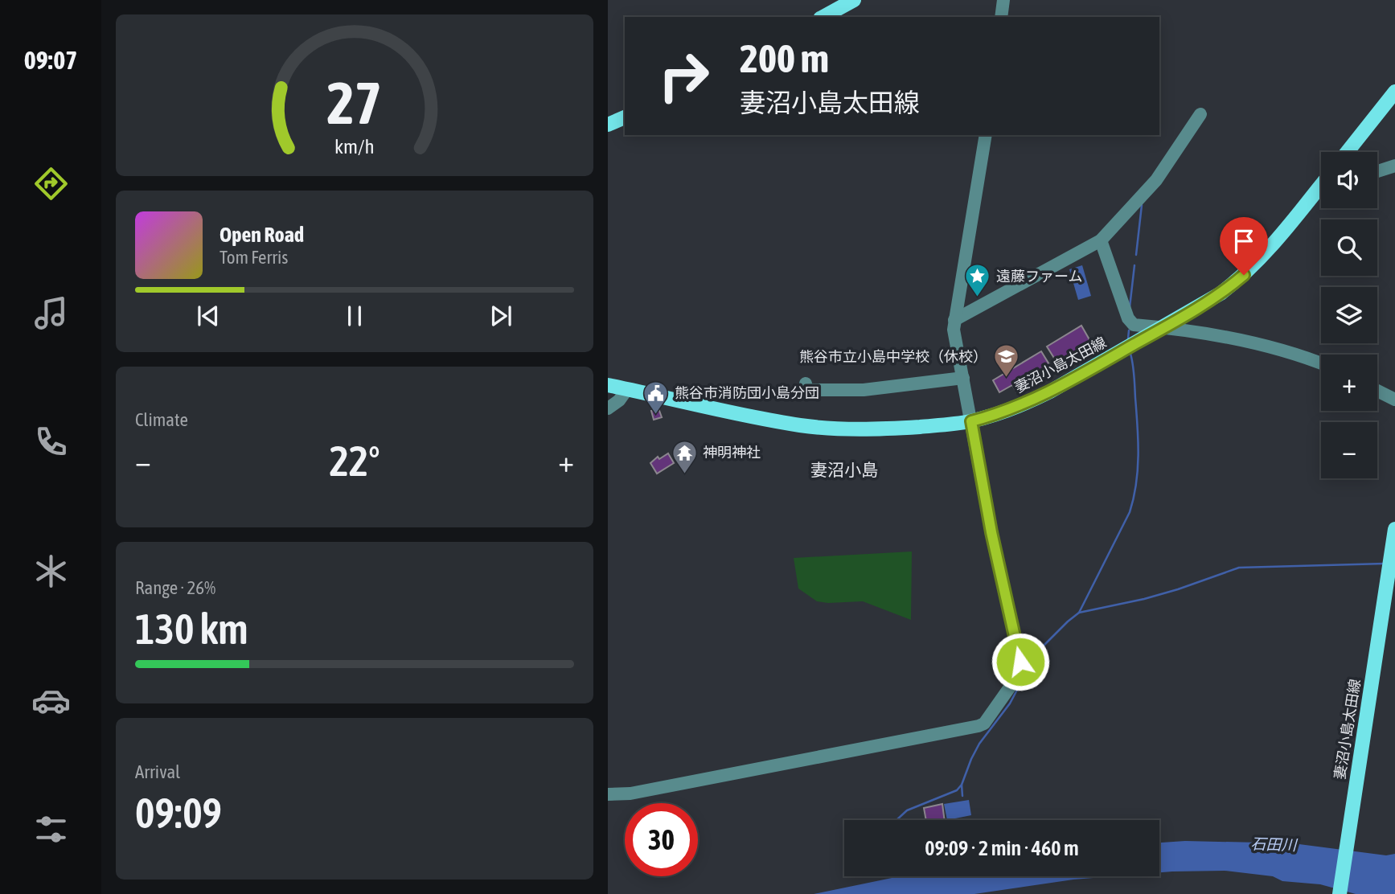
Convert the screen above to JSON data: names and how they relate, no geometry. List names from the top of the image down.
{
  "streets": {
    "main road": ["妻沼小島太田線"]
  },
  "districts": ["妻沼小島"],
  "water": ["石田川"],
  "places": {
    "place": ["遠藤ファーム"],
    "school or university": ["熊谷市立小島中学校（休校）"],
    "public building": ["熊谷市消防団小島分団"],
    "temple": ["神明神社"]
  },
  "page": {
    "tabs": "09:07",
    "turn": ["200 m", "妻沼小島太田線"],
    "map_buttons": ["+", "−"],
    "song": ["Open Road", "Tom Ferris"],
    "tile": [
      "Climate",
      ["Range · 26%", "130 km"],
      ["Arrival", "09:09"]
    ],
    "heat": ["−", "22°", "+"],
    "limit": "30",
    "trip": "09:09 · 2 min · 460 m",
    "gauge": ["27", "km/h"]
  }
}
